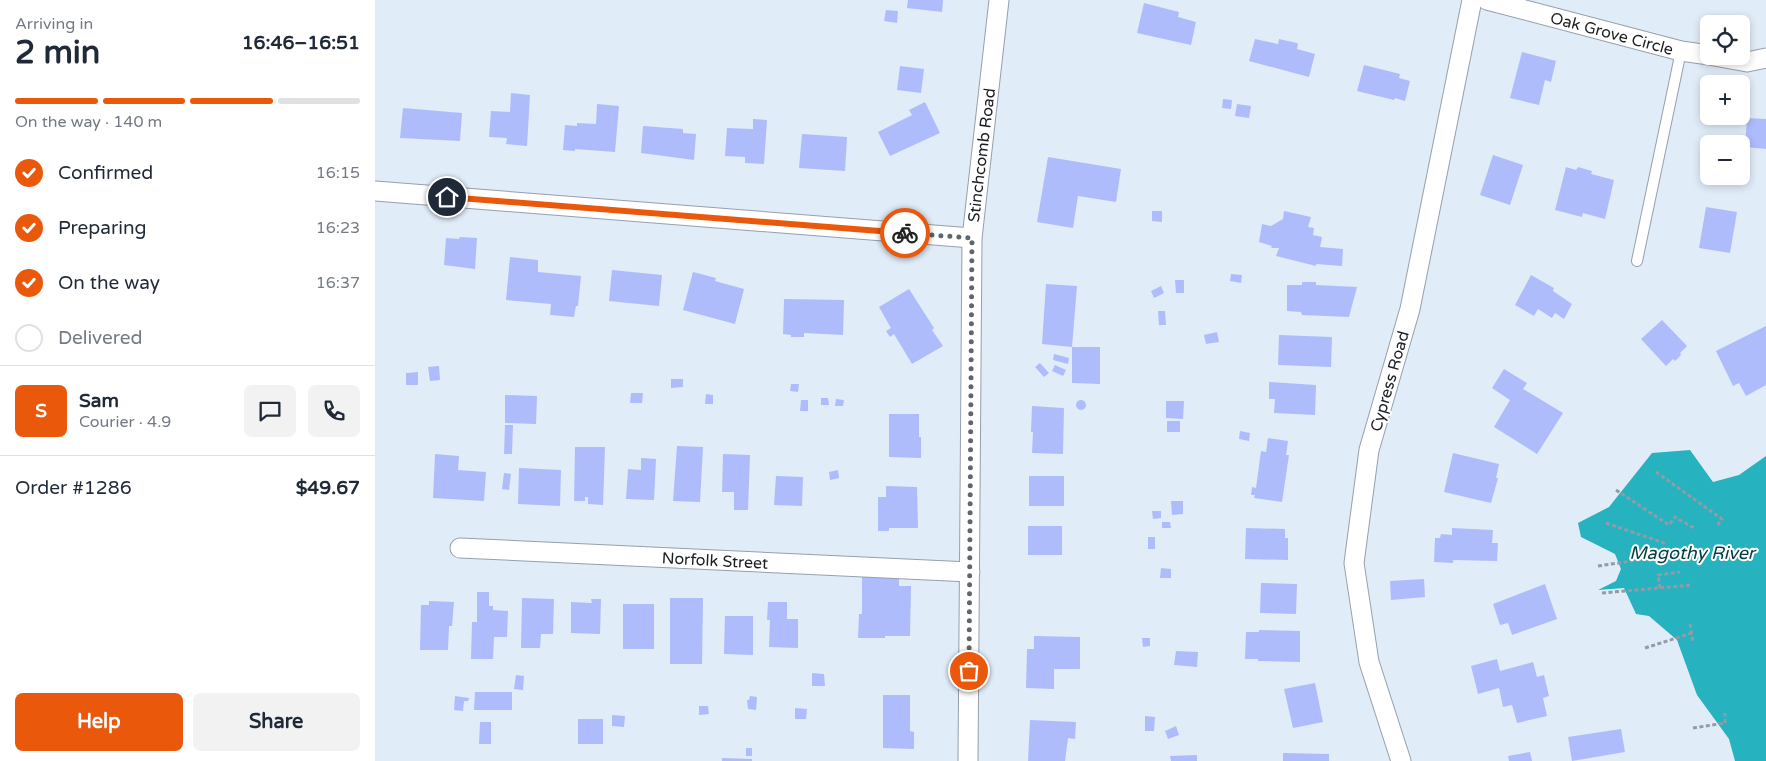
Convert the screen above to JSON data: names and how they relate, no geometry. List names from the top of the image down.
{
  "streets": {
    "street": [
      "Oak Grove Circle",
      "Stinchcomb Road",
      "Cypress Road",
      "Norfolk Street"
    ]
  },
  "crossings": [
    ["Stinchcomb Road", "Norfolk Street"]
  ],
  "water": ["Magothy River"],
  "page": {
    "heading": ["2 min", "Arriving in", "16:46–16:51"],
    "panel": [
      "Sam",
      "Courier · 4.9",
      "Order #1286",
      "$49.67"
    ],
    "map_buttons": ["+", "−"],
    "bar": "On the way · 140 m",
    "list": [
      ["Confirmed", "16:15"],
      ["Preparing", "16:23"],
      ["On the way", "16:37"],
      "Delivered"
    ],
    "round": "S",
    "buttons": ["Help", "Share"]
  }
}
